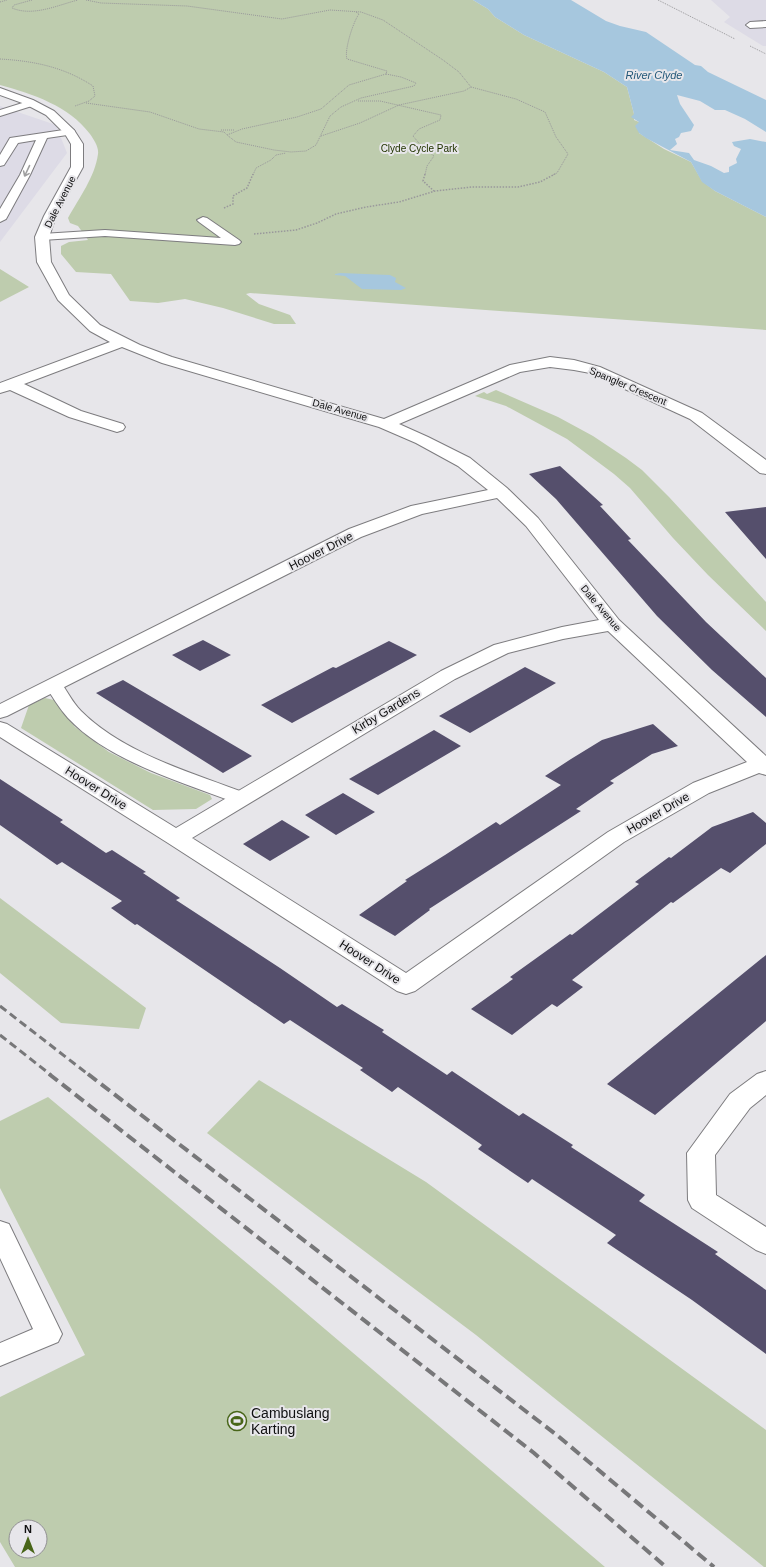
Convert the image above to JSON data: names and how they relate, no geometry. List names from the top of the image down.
{
  "streets": {
    "street": [
      "Dale Avenue",
      "Spangler Crescent",
      "Hoover Drive",
      "Kirby Gardens"
    ]
  },
  "crossings": [
    ["Dale Avenue", "Spangler Crescent"],
    ["Dale Avenue", "Hoover Drive"],
    ["Dale Avenue", "Kirby Gardens"],
    ["Hoover Drive", "Kirby Gardens"]
  ],
  "water": ["River Clyde"],
  "parks": ["Clyde Cycle Park"],
  "places": {
    "sports": ["Cambuslang Karting"]
  },
  "north": "top"
}
